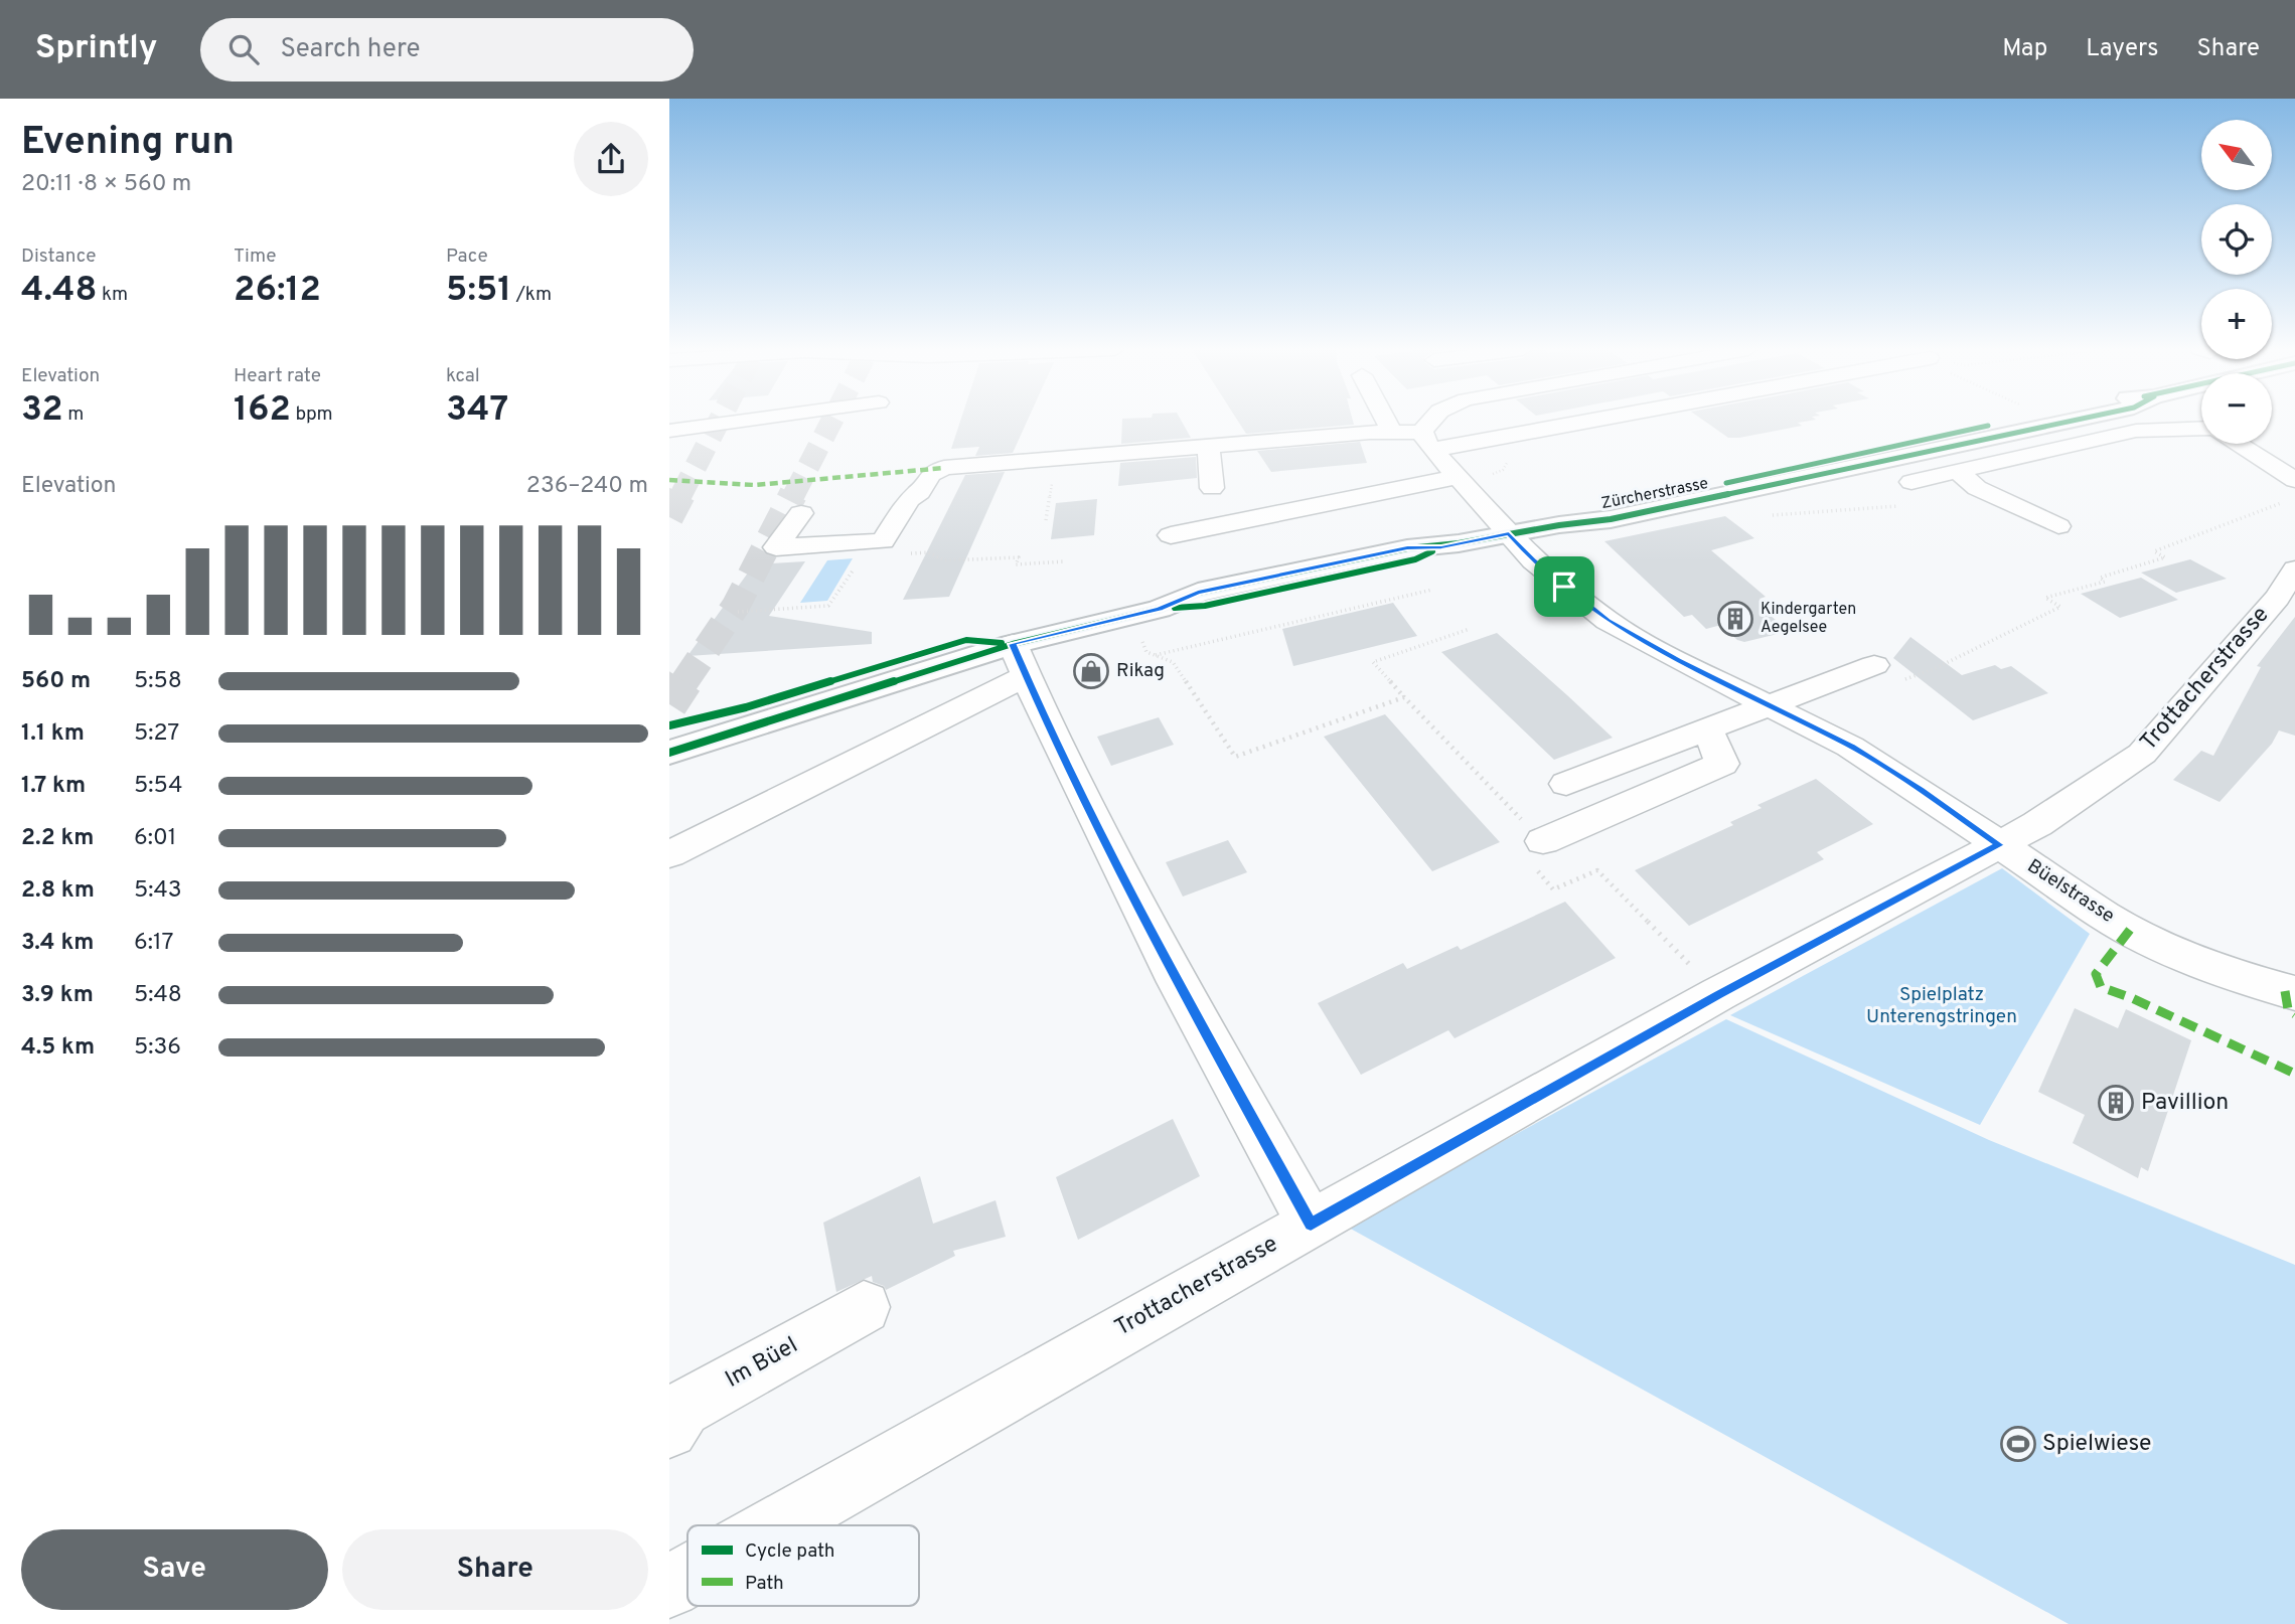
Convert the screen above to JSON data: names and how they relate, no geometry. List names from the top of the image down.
{
  "streets": {
    "main road": ["Zürcherstrasse"],
    "street": ["Trottacherstrasse", "Büelstrasse", "Im Büel"]
  },
  "crossings": [
    ["Zürcherstrasse", "Büelstrasse"],
    ["Trottacherstrasse", "Büelstrasse"]
  ],
  "parks": ["Spielplatz Unterengstringen"],
  "places": {
    "building": ["Kindergarten Aegelsee", "Pavillion"],
    "shop": ["Rikag"],
    "sports": ["Spielwiese"]
  },
  "legend": ["Cycle path", "Path"],
  "north": "top left",
  "page": {
    "header": "Sprintly",
    "search": "Search here",
    "nav": ["Map", "Layers", "Share"],
    "heading": ["Evening run", "20:11 · 8 × 560 m"],
    "map_buttons": ["+", "−"],
    "stats": [
      ["Distance", "4.48 km"],
      ["Time", "26:12"],
      ["Pace", "5:51 /km"],
      ["Elevation", "32 m"],
      ["Heart rate", "162 bpm"],
      ["kcal", "347"]
    ],
    "chart": ["Elevation", "236–240 m"],
    "list": [
      {
        "name": "560 m",
        "note": "5:58"
      },
      {
        "name": "1.1 km",
        "note": "5:27"
      },
      {
        "name": "1.7 km",
        "note": "5:54"
      },
      {
        "name": "2.2 km",
        "note": "6:01"
      },
      {
        "name": "2.8 km",
        "note": "5:43"
      },
      {
        "name": "3.4 km",
        "note": "6:17"
      },
      {
        "name": "3.9 km",
        "note": "5:48"
      },
      {
        "name": "4.5 km",
        "note": "5:36"
      }
    ],
    "buttons": ["Save", "Share"]
  }
}
